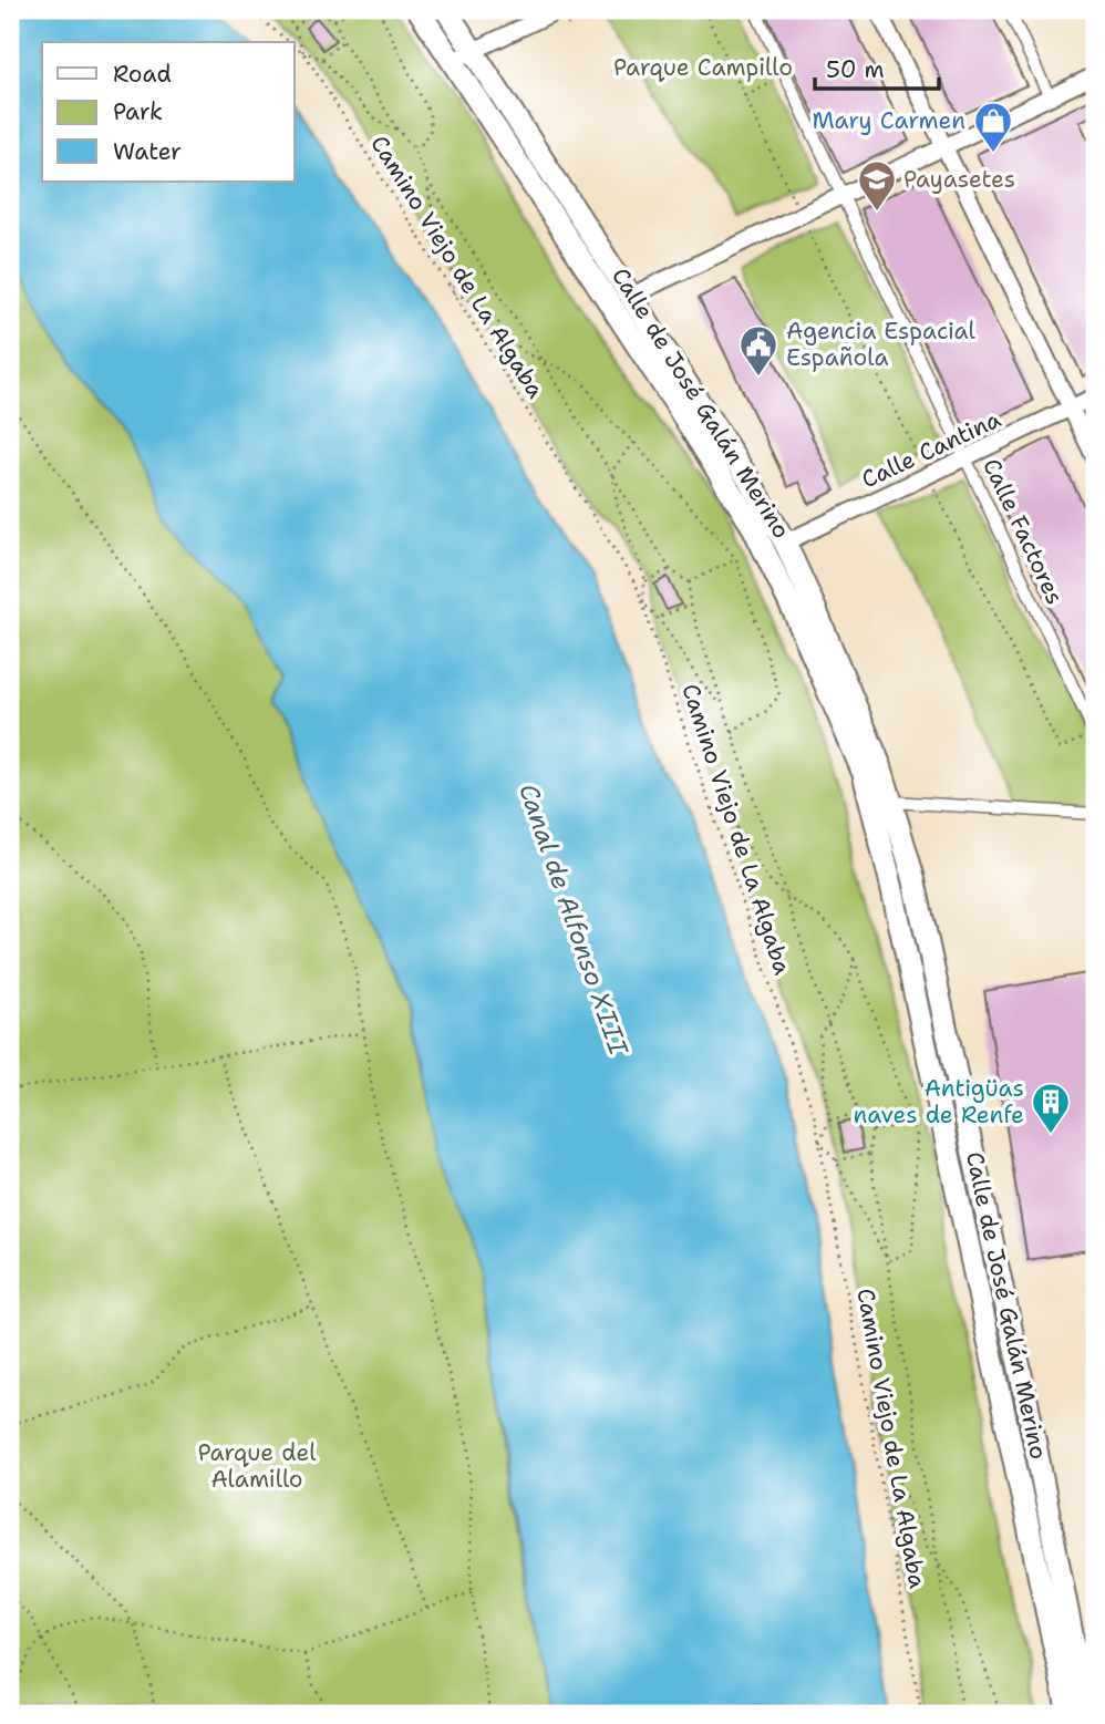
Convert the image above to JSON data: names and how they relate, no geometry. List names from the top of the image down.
{
  "streets": {
    "main road": ["Calle de José Galán Merino"],
    "street": ["Calle Cantina", "Calle Factores"],
    "path": ["Camino Viejo de La Algaba"]
  },
  "crossings": [
    ["Calle de José Galán Merino", "Calle Cantina"],
    ["Calle Cantina", "Calle Factores"]
  ],
  "water": ["Canal de Alfonso XIII"],
  "parks": ["Parque Campillo", "Parque del Alamillo"],
  "places": {
    "shop": ["Mary Carmen"],
    "school or university": ["Payasetes"],
    "public building": ["Agencia Espacial Española"],
    "building": ["Antigüas naves de Renfe"]
  },
  "legend": ["Road", "Park", "Water"],
  "scale_bar": "50 m"
}
